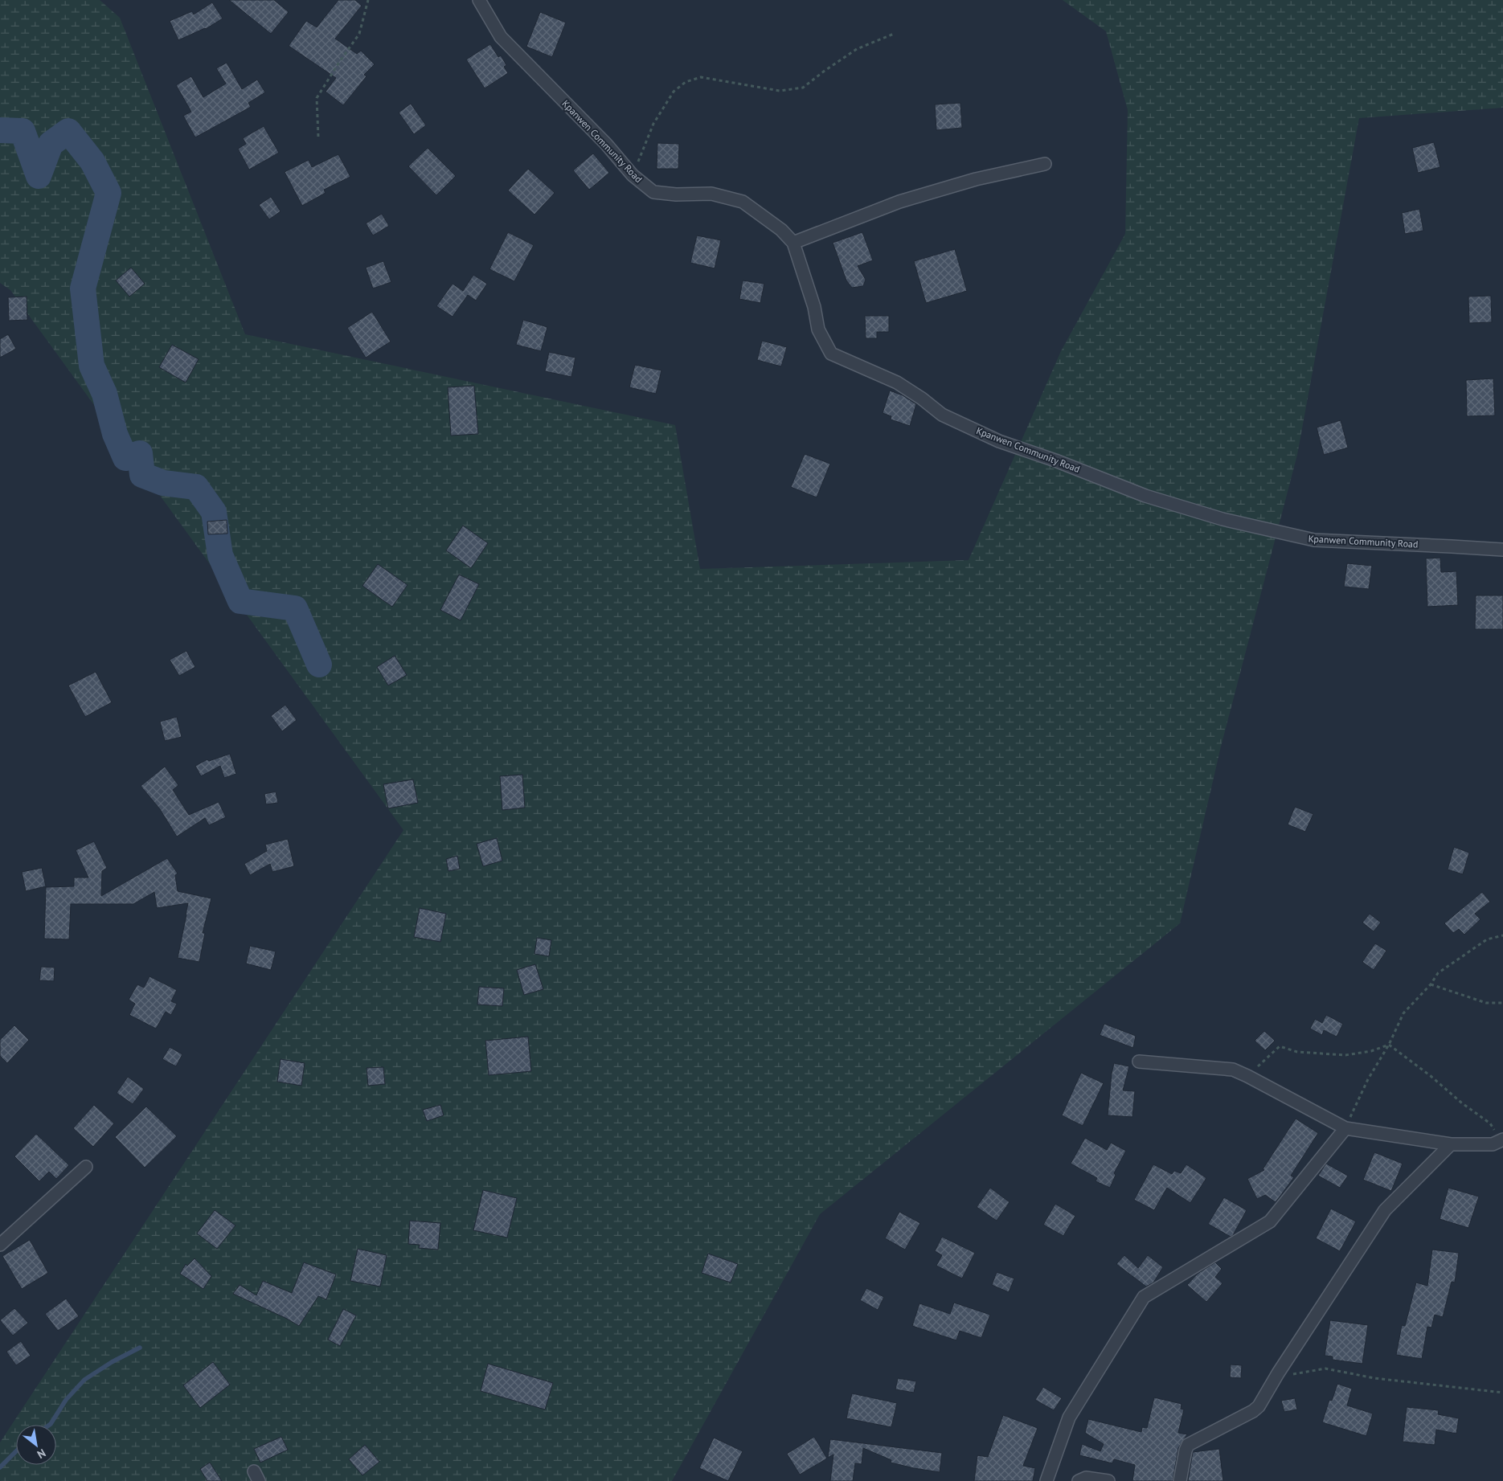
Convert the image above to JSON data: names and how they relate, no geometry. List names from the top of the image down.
{
  "streets": {
    "street": ["Kpanwen Community Road"]
  },
  "north": "bottom right"
}
